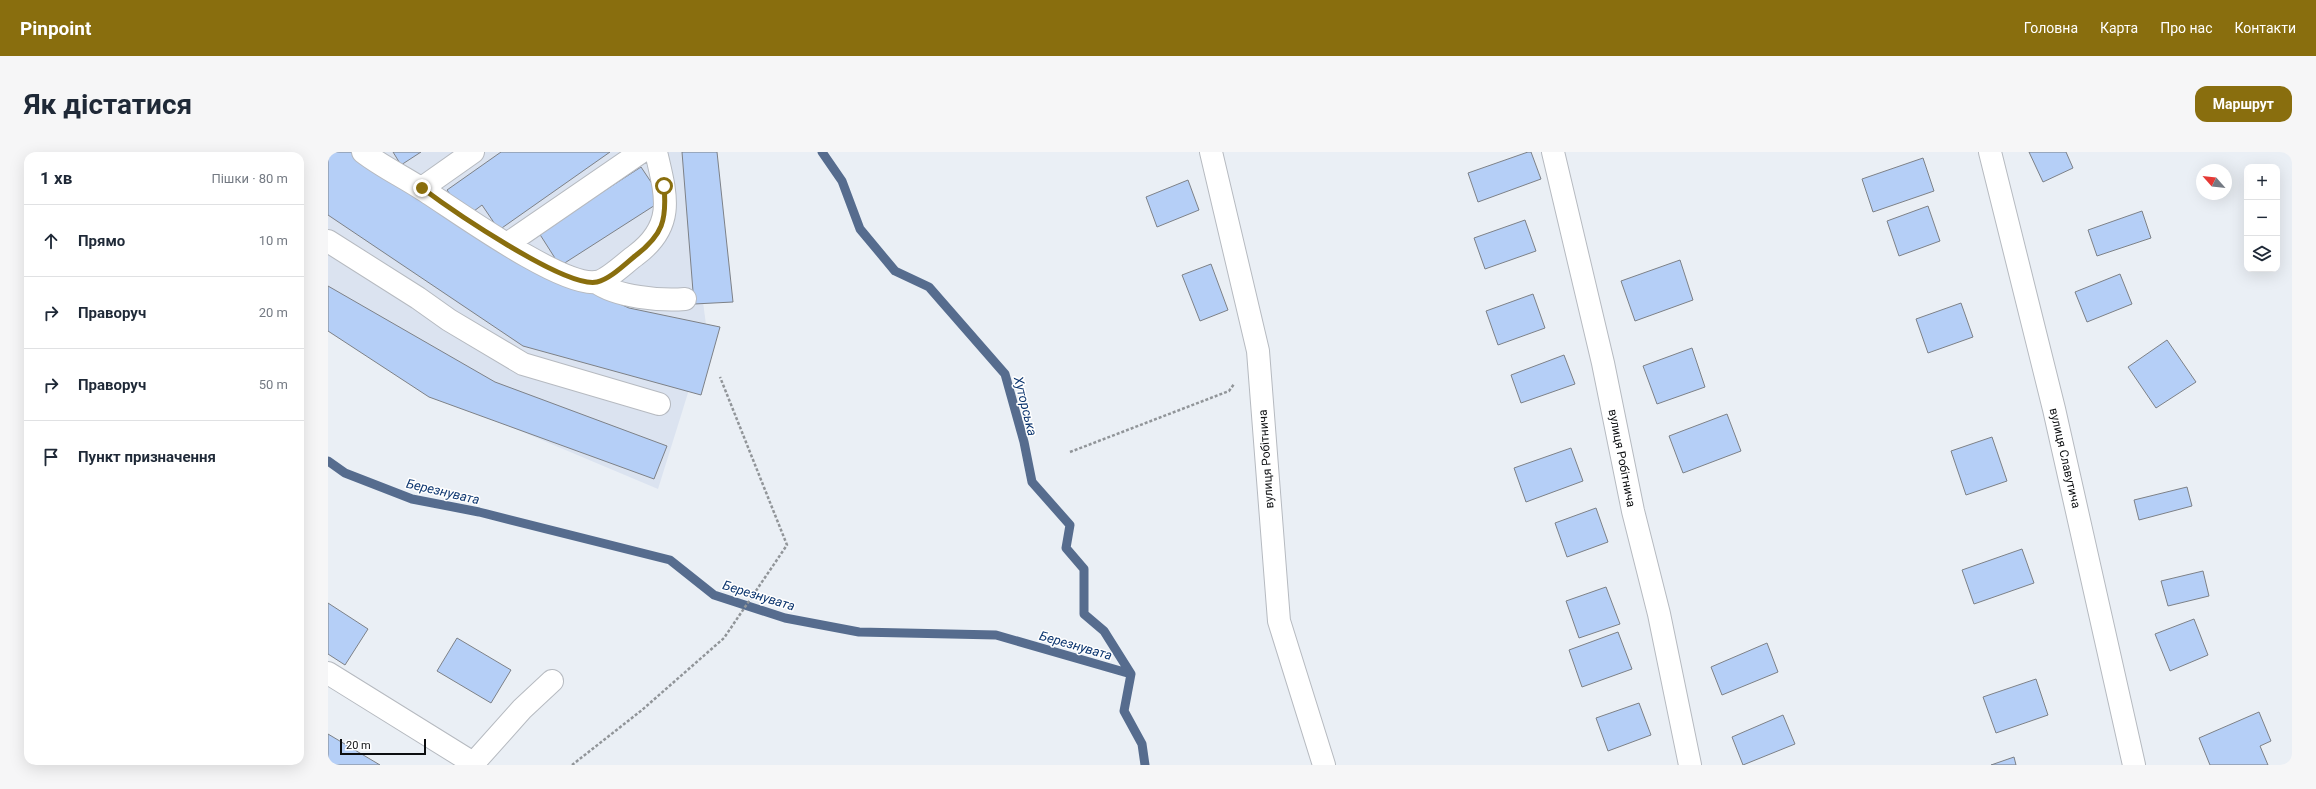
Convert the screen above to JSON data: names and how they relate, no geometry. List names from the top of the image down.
{
  "streets": {
    "street": ["вулиця Робітнича", "вулиця Славутича"]
  },
  "water": ["Хуторська", "Березнувата"],
  "scale_bar": "20 m",
  "north": "top left",
  "page": {
    "header": "Pinpoint",
    "nav": [
      "Головна",
      "Карта",
      "Про нас",
      "Контакти"
    ],
    "buttons": "Маршрут",
    "title": "Як дістатися",
    "heading": ["1 хв", "Пішки · 80 m"],
    "map_buttons": ["+", "−"],
    "list": [
      ["Прямо", "10 m"],
      ["Праворуч", "20 m"],
      ["Праворуч", "50 m"],
      "Пункт призначення"
    ],
    "scale": "20 m"
  }
}
